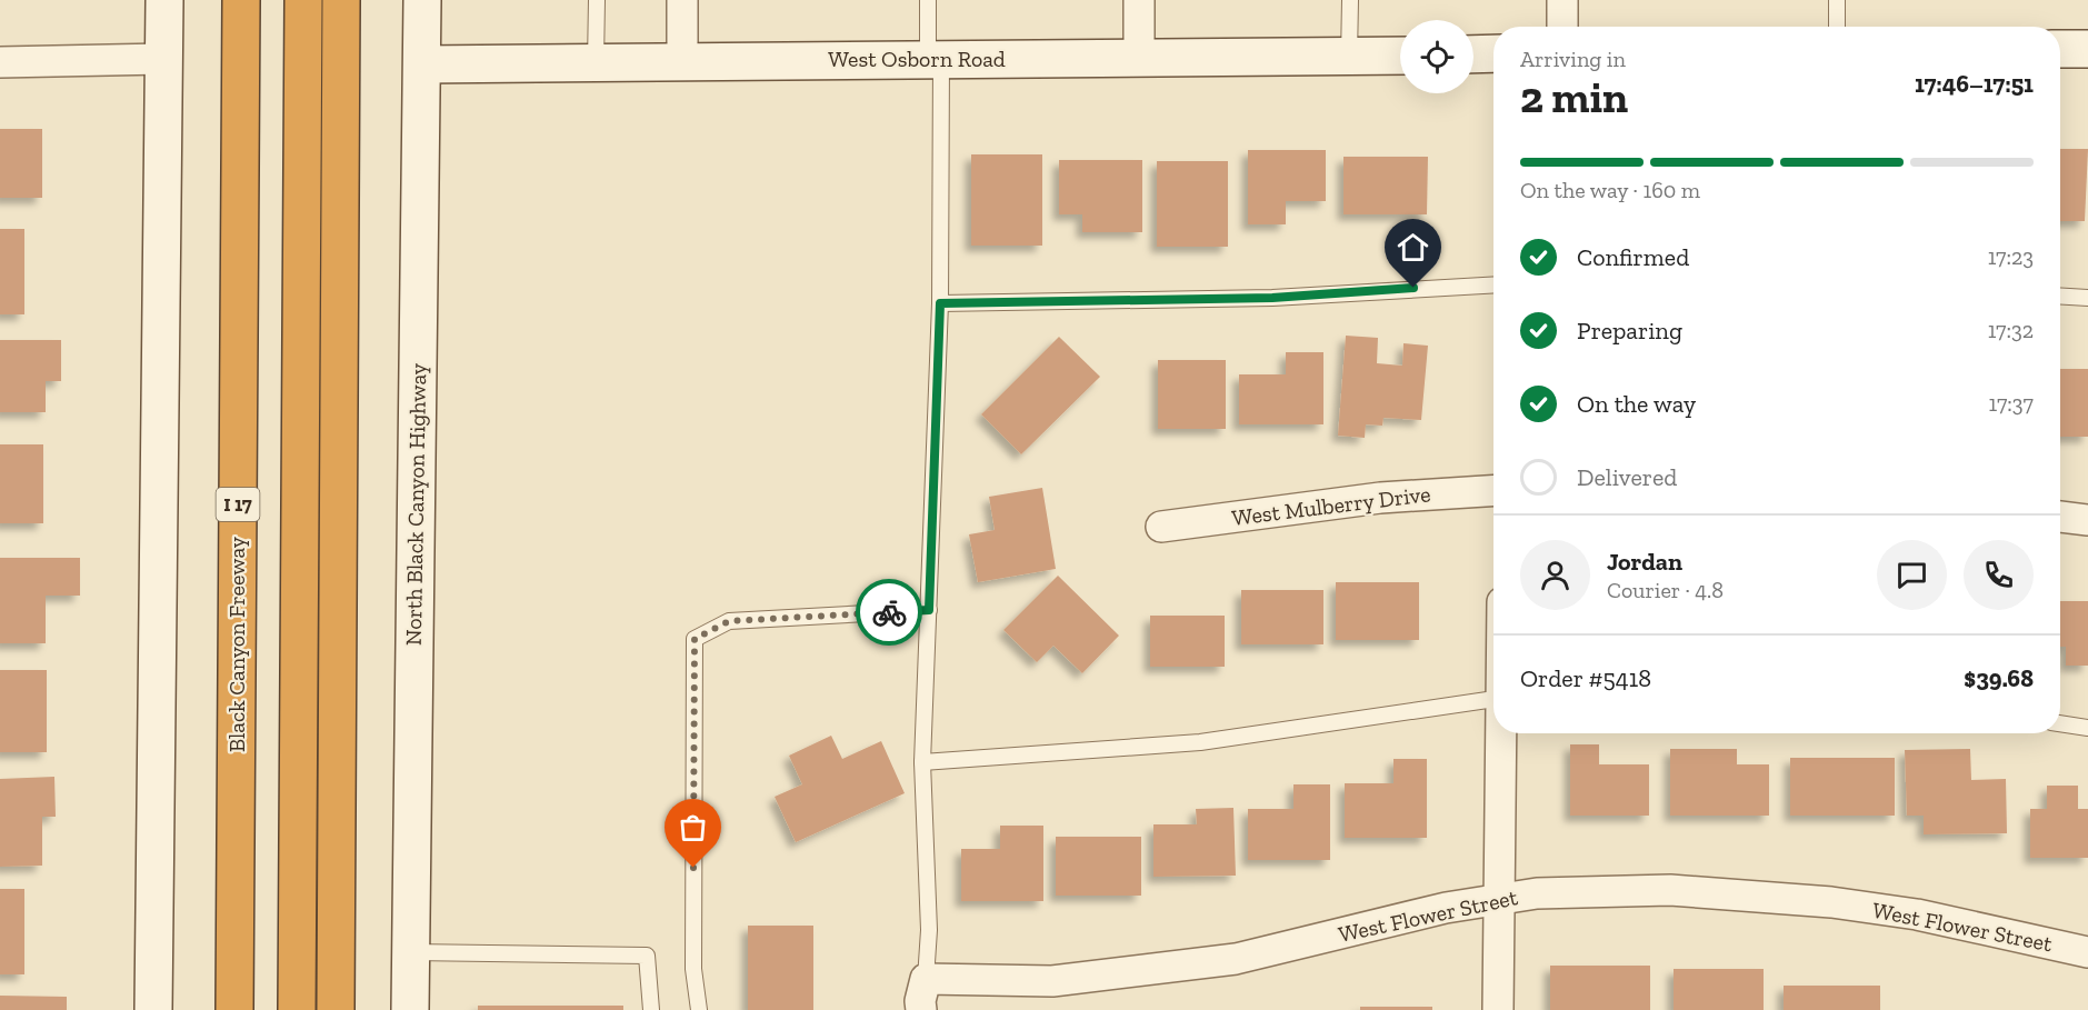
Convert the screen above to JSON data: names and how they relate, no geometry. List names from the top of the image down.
{
  "streets": {
    "highway": ["I 17", "Black Canyon Freeway"],
    "main road": ["West Osborn Road", "North Black Canyon Highway"],
    "street": ["West Mulberry Drive", "West Flower Street"]
  },
  "crossings": [
    ["West Osborn Road", "North Black Canyon Highway"]
  ],
  "page": {
    "heading": ["2 min", "Arriving in", "17:46–17:51"],
    "panel": [
      "Jordan",
      "Courier · 4.8",
      "Order #5418",
      "$39.68"
    ],
    "bar": "On the way · 160 m",
    "list": [
      ["Confirmed", "17:23"],
      ["Preparing", "17:32"],
      ["On the way", "17:37"],
      "Delivered"
    ]
  }
}
